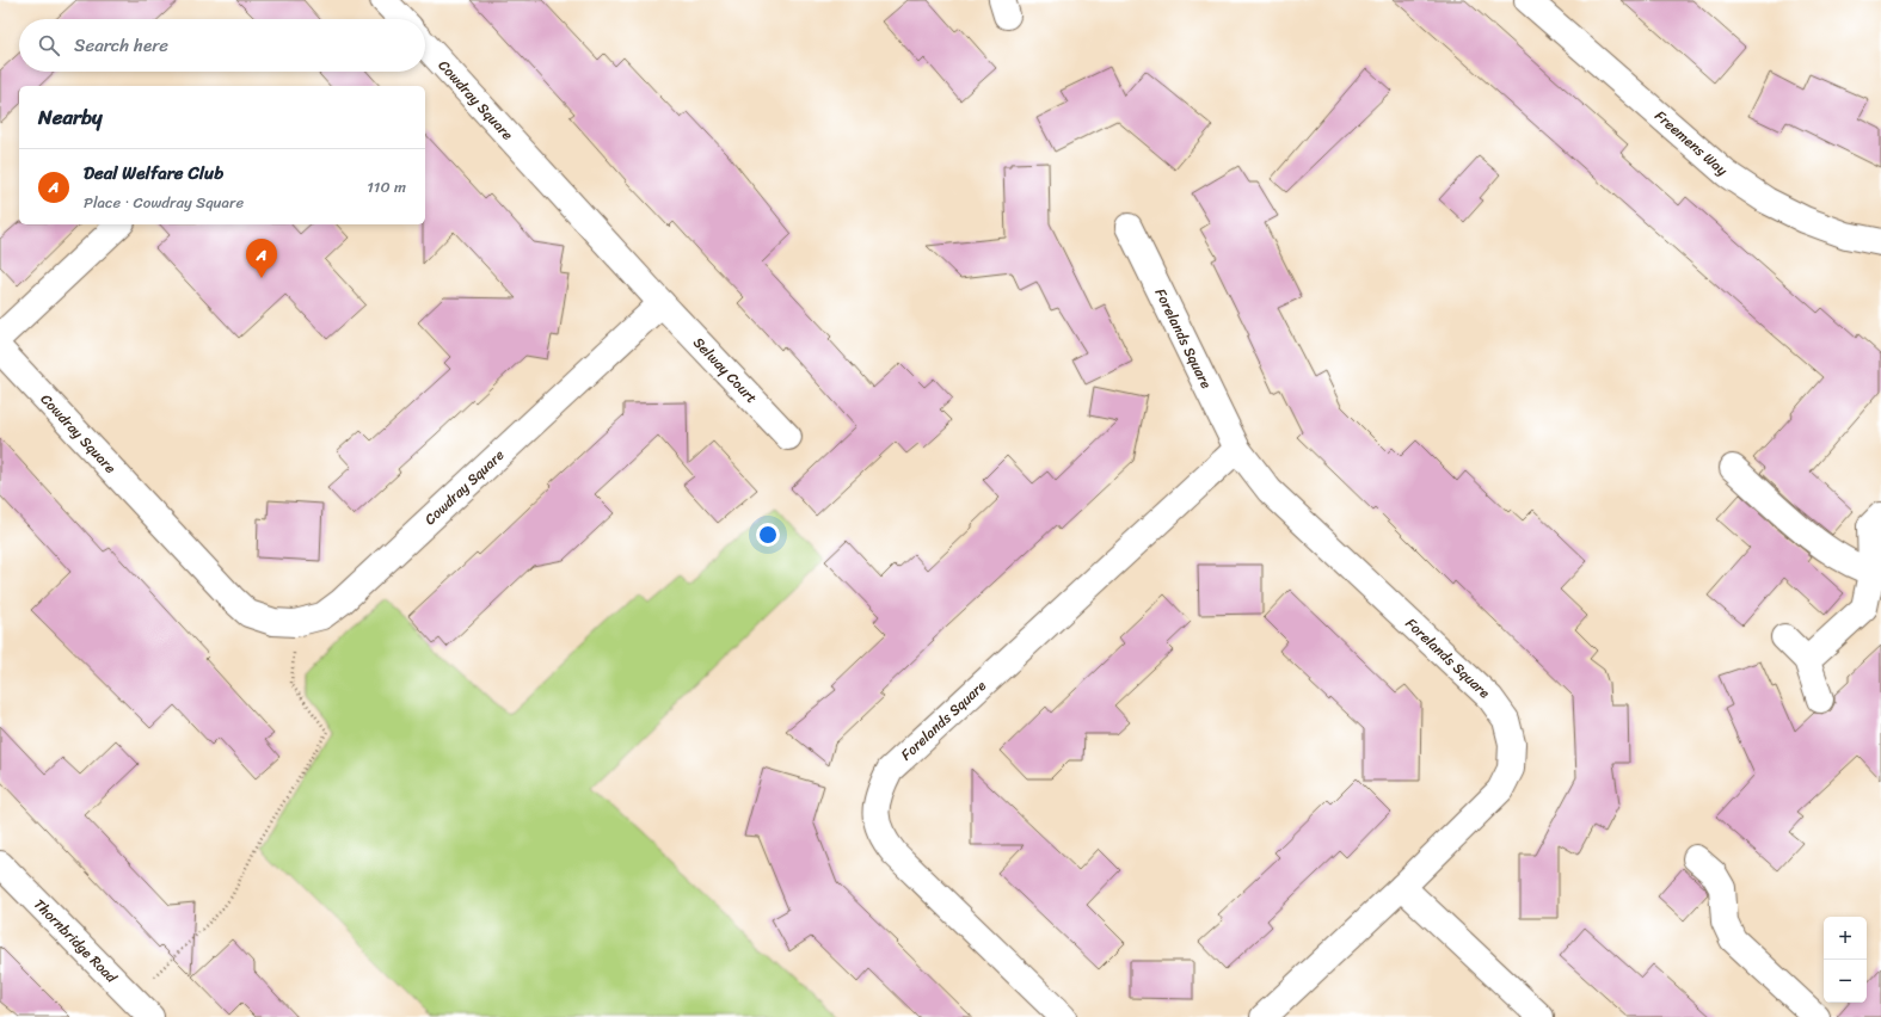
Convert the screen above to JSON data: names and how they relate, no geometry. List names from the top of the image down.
{
  "streets": {
    "street": [
      "Cowdray Square",
      "Freemens Way",
      "Forelands Square",
      "Selway Court",
      "Thornbridge Road"
    ]
  },
  "crossings": [
    ["Cowdray Square", "Selway Court"]
  ],
  "page": {
    "search": "Search here",
    "heading": "Nearby",
    "list": [
      {
        "mark": "A",
        "name": "Deal Welfare Club",
        "note": "Place · Cowdray Square",
        "value": "110 m"
      }
    ],
    "pins": "A",
    "map_buttons": ["+", "−"]
  }
}
